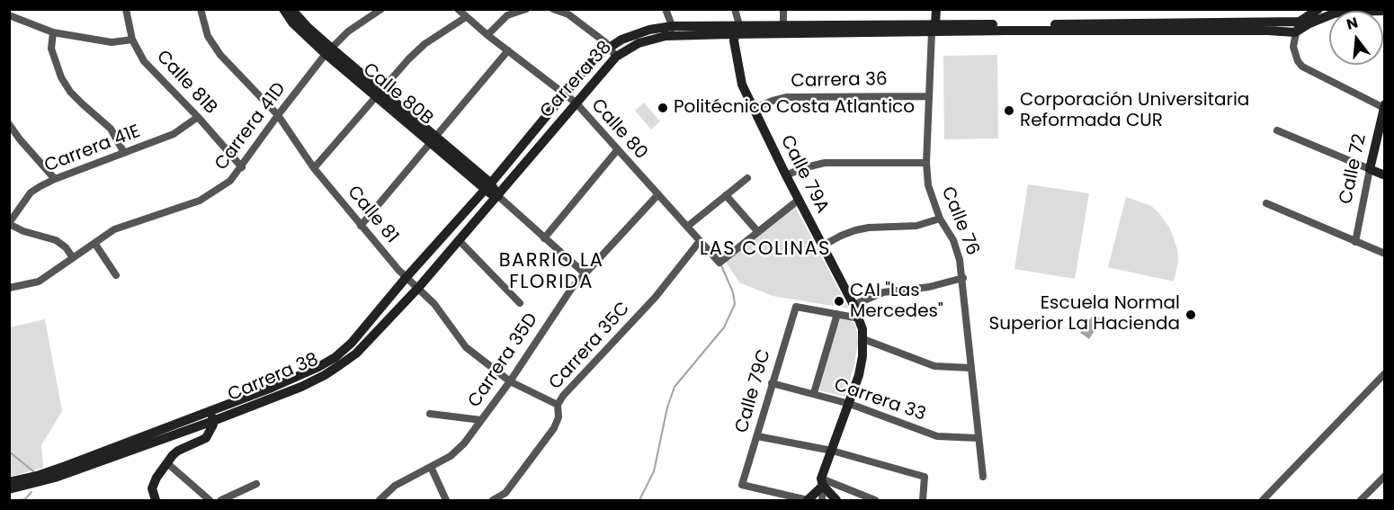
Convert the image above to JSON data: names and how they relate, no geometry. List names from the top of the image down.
{
  "streets": {
    "main road": [
      "Carrera 38",
      "Calle 80B",
      "Calle 72",
      "Calle 79A",
      "Calle 76"
    ],
    "street": [
      "Carrera 36",
      "Calle 81B",
      "Carrera 41D",
      "Calle 80",
      "Carrera 41E",
      "Calle 81",
      "Carrera 35C",
      "Carrera 35D",
      "Calle 79C",
      "Carrera 33"
    ]
  },
  "crossings": [
    ["Carrera 38", "Calle 80B"],
    ["Carrera 38", "Calle 80"],
    ["Carrera 38", "Calle 79A"],
    ["Carrera 38", "Calle 81"],
    ["Carrera 38", "Calle 76"],
    ["Carrera 36", "Calle 79A"],
    ["Carrera 36", "Calle 76"],
    ["Calle 81B", "Carrera 41D"],
    ["Calle 81B", "Carrera 41E"],
    ["Calle 80B", "Carrera 41D"],
    ["Calle 80B", "Carrera 35D"],
    ["Carrera 41D", "Calle 81"],
    ["Calle 80", "Carrera 35C"],
    ["Calle 80", "Carrera 35D"],
    ["Calle 79A", "Carrera 33"],
    ["Calle 81", "Carrera 35C"],
    ["Calle 81", "Carrera 35D"],
    ["Calle 76", "Carrera 33"],
    ["Calle 79C", "Carrera 33"]
  ],
  "districts": ["LAS COLINAS", "BARRIO LA FLORIDA"],
  "places": [
    "Politécnico Costa Atlantico",
    "Corporación Universitaria Reformada CUR",
    "CAI \"Las Mercedes\"",
    "Escuela Normal Superior La Hacienda"
  ],
  "north": "top"
}
